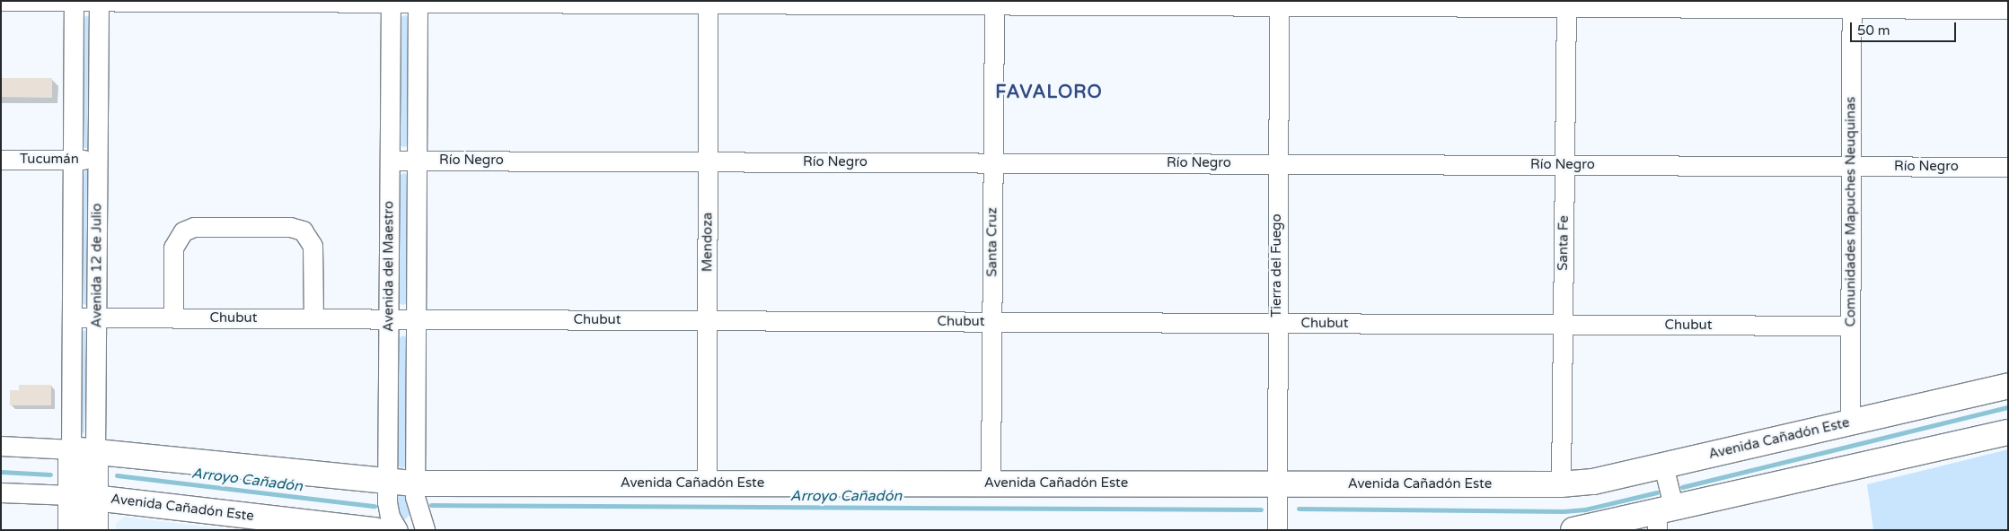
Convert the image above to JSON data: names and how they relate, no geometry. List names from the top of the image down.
{
  "streets": {
    "main road": ["Avenida 12 de Julio", "Avenida Cañadón Este"],
    "street": [
      "Tucumán",
      "Río Negro",
      "Comunidades Mapuches Neuquinas",
      "Mendoza",
      "Santa Cruz",
      "Santa Fe",
      "Tierra del Fuego",
      "Avenida del Maestro",
      "Chubut"
    ]
  },
  "crossings": [
    ["Tucumán", "Avenida 12 de Julio"],
    ["Río Negro", "Comunidades Mapuches Neuquinas"],
    ["Río Negro", "Mendoza"],
    ["Río Negro", "Santa Cruz"],
    ["Río Negro", "Santa Fe"],
    ["Río Negro", "Tierra del Fuego"],
    ["Río Negro", "Avenida del Maestro"],
    ["Comunidades Mapuches Neuquinas", "Chubut"],
    ["Comunidades Mapuches Neuquinas", "Avenida Cañadón Este"],
    ["Mendoza", "Chubut"],
    ["Mendoza", "Avenida Cañadón Este"],
    ["Santa Cruz", "Chubut"],
    ["Santa Cruz", "Avenida Cañadón Este"],
    ["Santa Fe", "Chubut"],
    ["Santa Fe", "Avenida Cañadón Este"],
    ["Avenida 12 de Julio", "Chubut"],
    ["Avenida 12 de Julio", "Avenida Cañadón Este"],
    ["Tierra del Fuego", "Chubut"],
    ["Tierra del Fuego", "Avenida Cañadón Este"],
    ["Avenida del Maestro", "Chubut"],
    ["Avenida del Maestro", "Avenida Cañadón Este"]
  ],
  "districts": ["FAVALORO"],
  "water": ["Arroyo Cañadón"],
  "scale_bar": "50 m"
}
